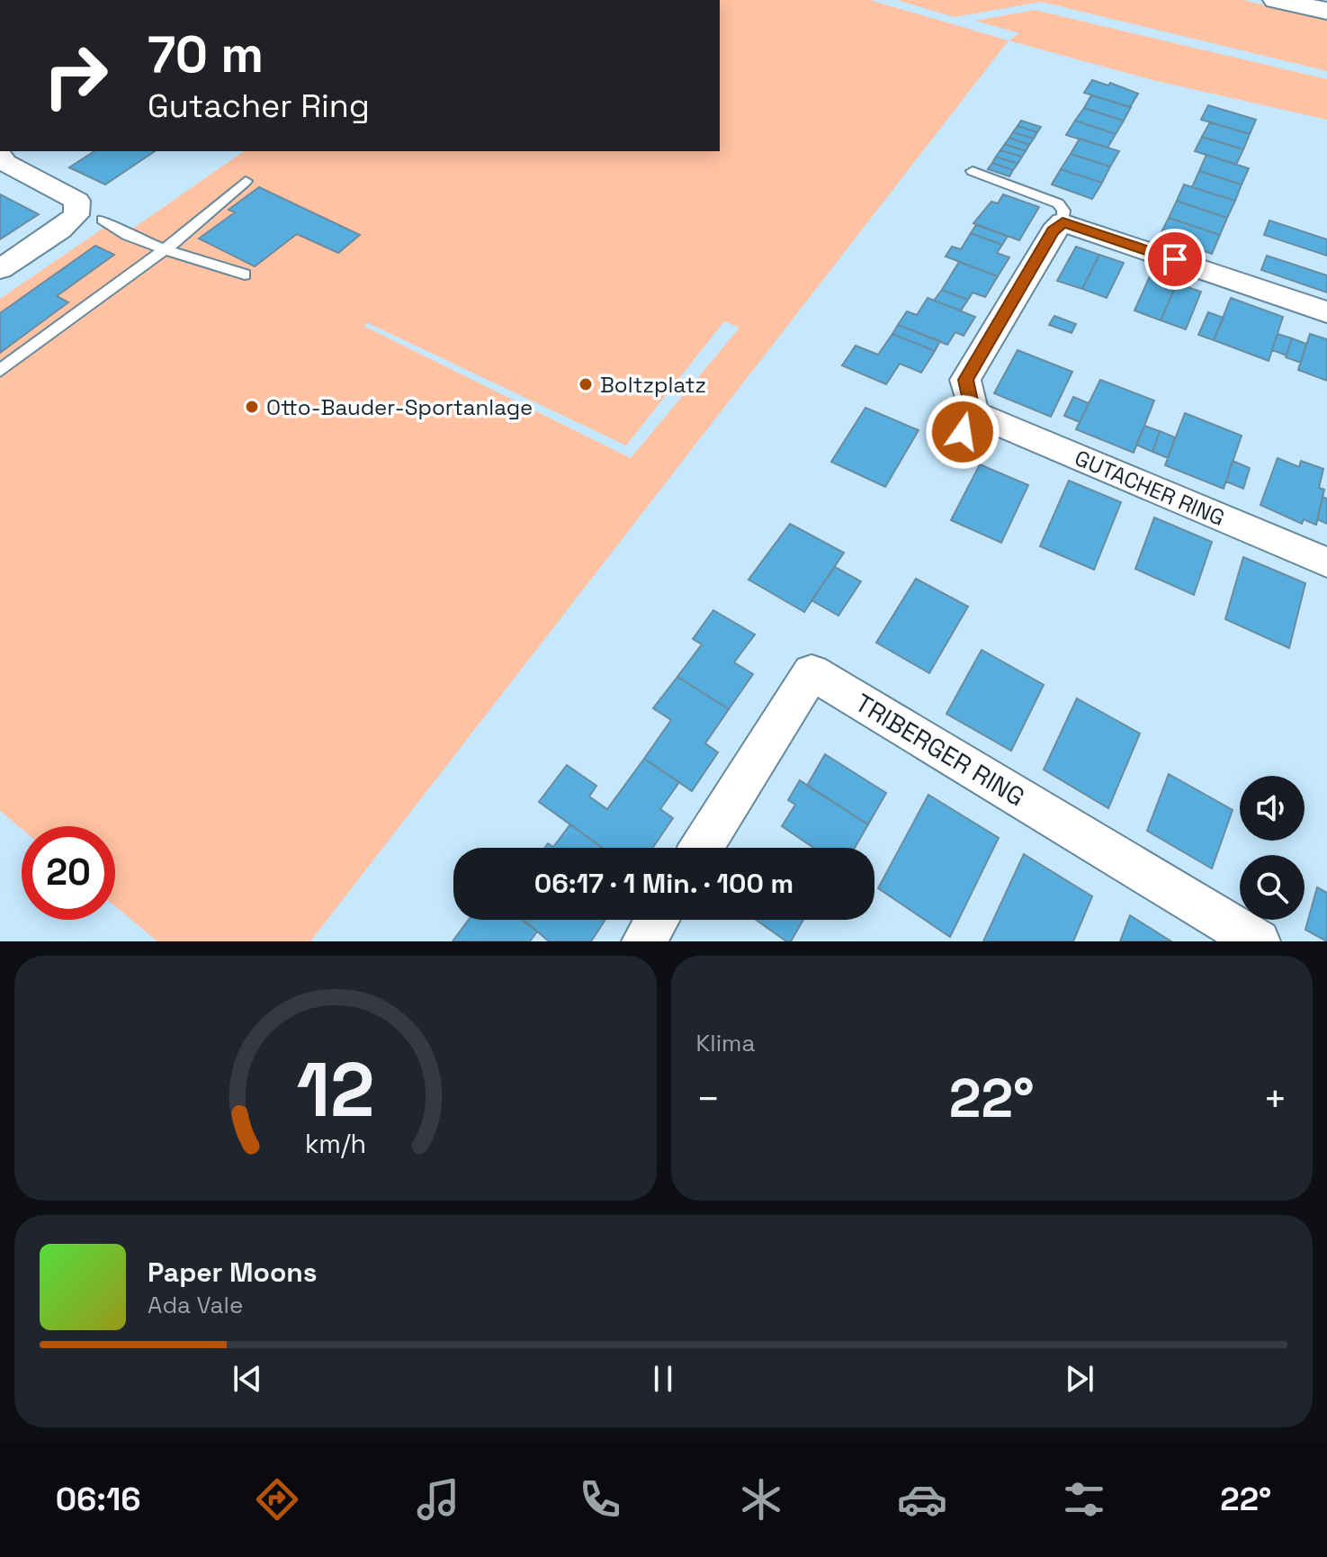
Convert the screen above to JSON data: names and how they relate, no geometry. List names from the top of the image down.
{
  "streets": {
    "street": ["GUTACHER RING", "TRIBERGER RING"]
  },
  "places": ["Boltzplatz", "Otto-Bauder-Sportanlage"],
  "page": {
    "turn": ["70 m", "Gutacher Ring"],
    "limit": "20",
    "trip": "06:17 · 1 Min. · 100 m",
    "tile": "Klima",
    "heat": ["−", "22°", "+"],
    "song": ["Paper Moons", "Ada Vale"],
    "tabs": ["06:16", "22°"],
    "gauge": ["12", "km/h"]
  }
}
